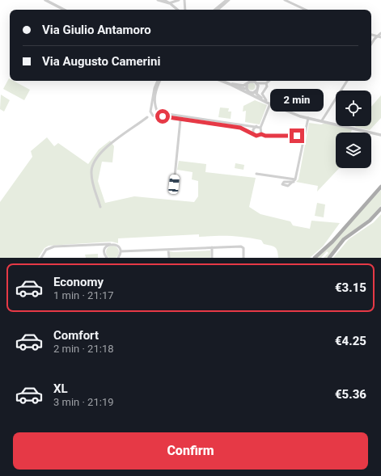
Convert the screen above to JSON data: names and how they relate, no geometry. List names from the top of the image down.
{
  "page": {
    "banner": ["Via Giulio Antamoro", "Via Augusto Camerini"],
    "bubble": "2 min",
    "list": [
      {
        "name": "Economy",
        "note": "1 min · 21:17",
        "value": "€3.15"
      },
      {
        "name": "Comfort",
        "note": "2 min · 21:18",
        "value": "€4.25"
      },
      {
        "name": "XL",
        "note": "3 min · 21:19",
        "value": "€5.36"
      }
    ],
    "buttons": "Confirm"
  }
}
